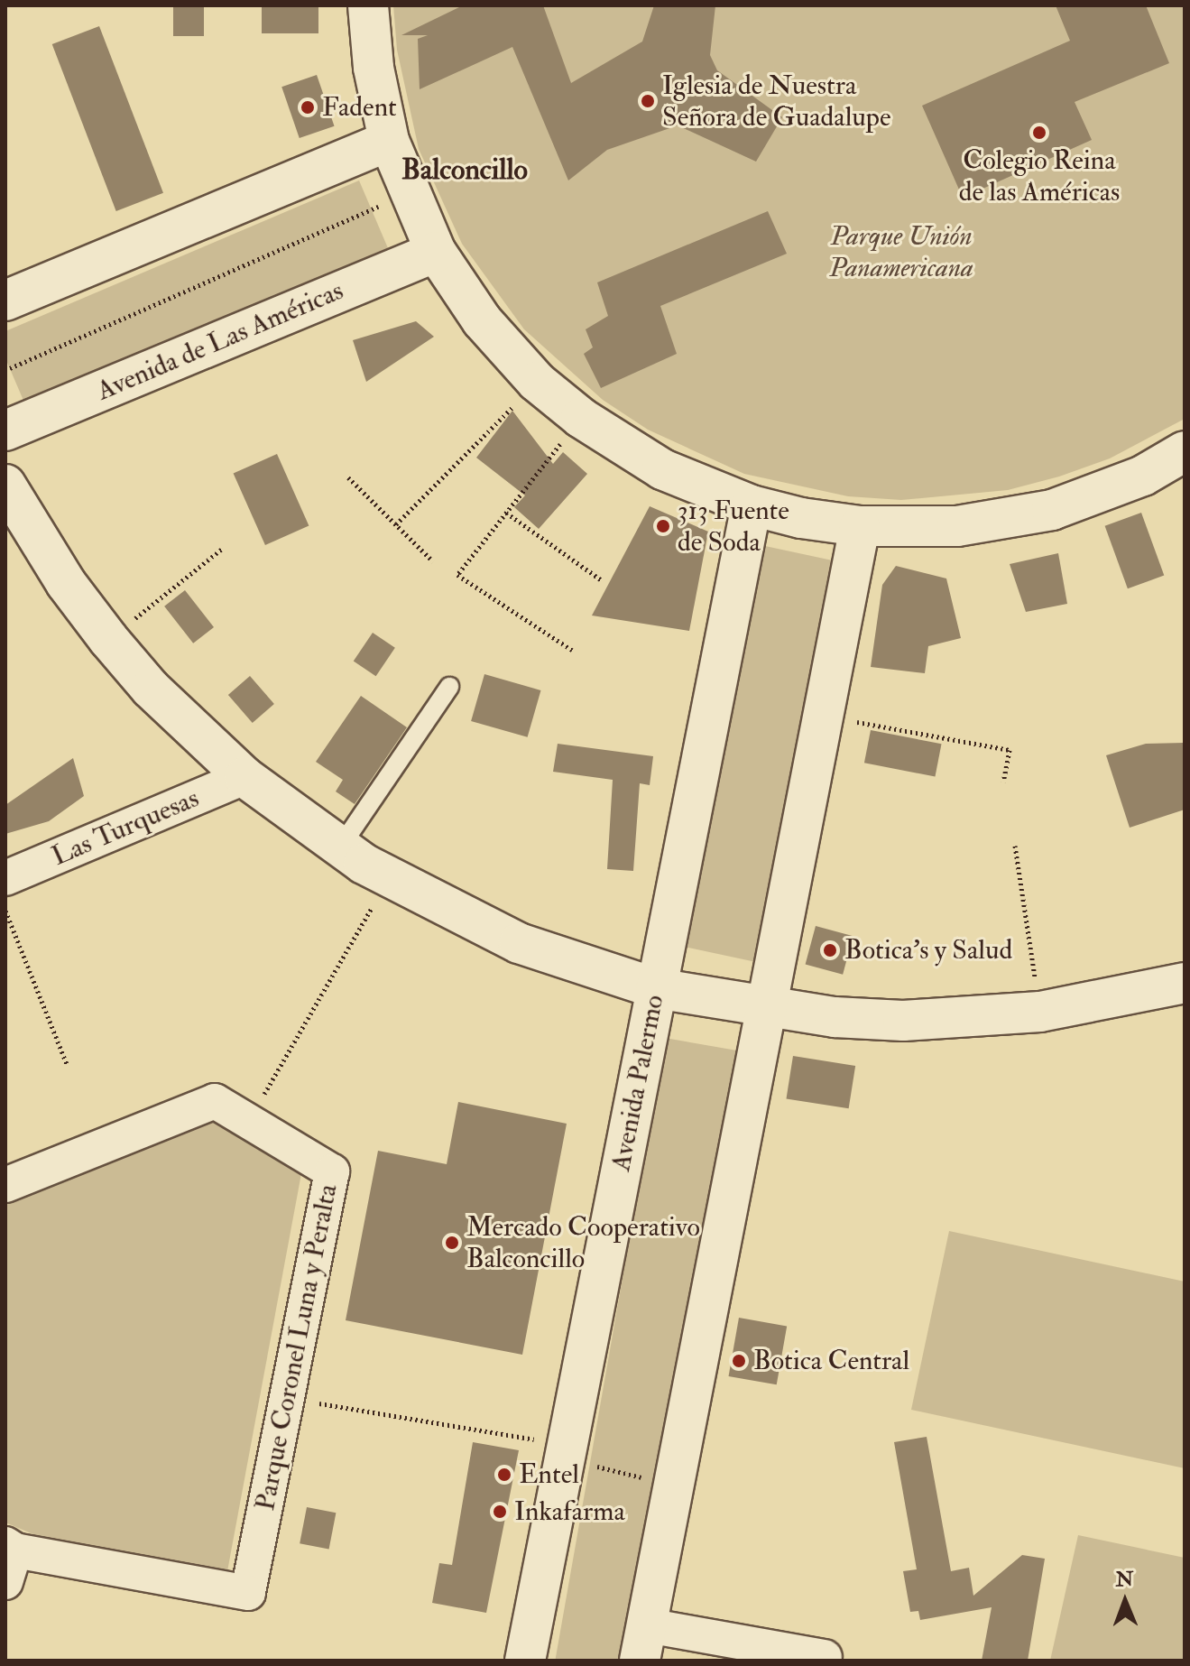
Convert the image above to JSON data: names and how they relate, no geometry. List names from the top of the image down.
{
  "streets": {
    "street": [
      "Avenida de Las Américas",
      "Las Turquesas",
      "Avenida Palermo",
      "Parque Coronel Luna y Peralta"
    ]
  },
  "districts": ["Balconcillo"],
  "parks": ["Parque Unión Panamericana"],
  "places": [
    "Iglesia de Nuestra Señora de Guadalupe",
    "Fadent",
    "Colegio Reina de las Américas",
    "313 Fuente de Soda",
    "Botica's y Salud",
    "Mercado Cooperativo Balconcillo",
    "Botica Central",
    "Entel",
    "Inkafarma"
  ],
  "north": "top"
}
